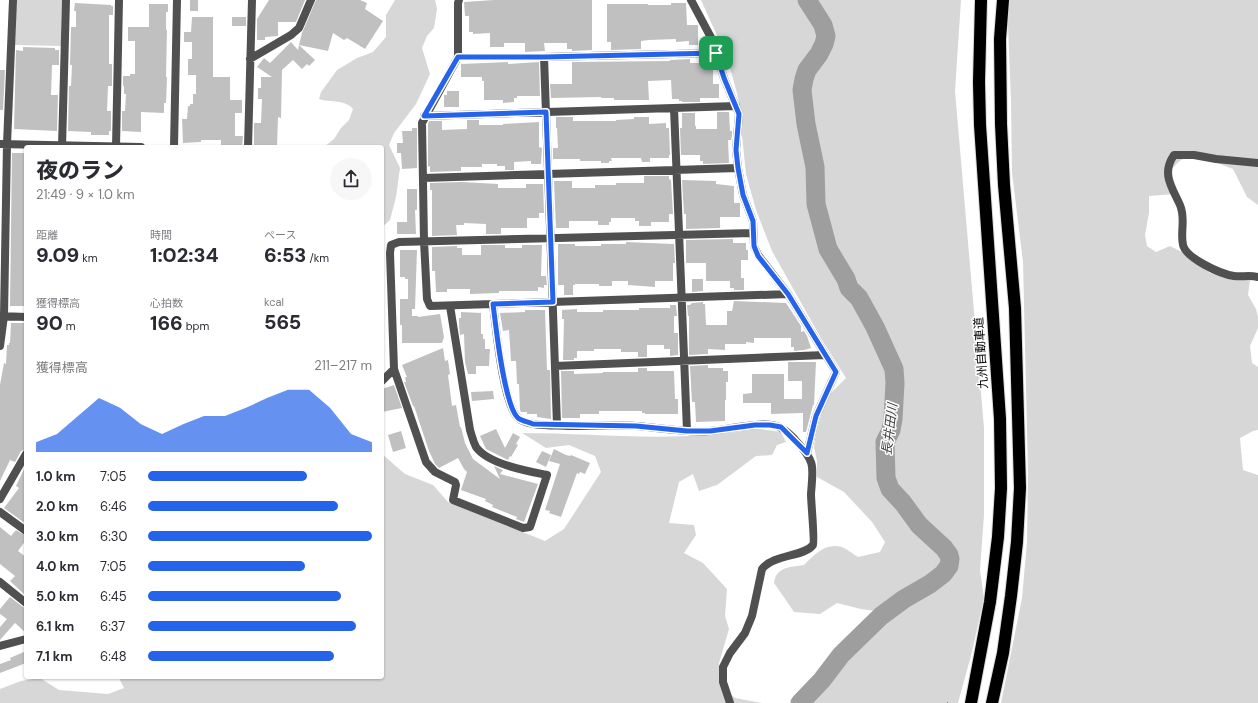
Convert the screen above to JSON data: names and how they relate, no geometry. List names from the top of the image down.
{
  "streets": {
    "highway": ["九州自動車道"]
  },
  "water": ["長井田川"],
  "page": {
    "heading": ["夜のラン", "21:49 · 9 × 1.0 km"],
    "stats": [
      ["距離", "9.09 km"],
      ["時間", "1:02:34"],
      ["ペース", "6:53 /km"],
      ["獲得標高", "90 m"],
      ["心拍数", "166 bpm"],
      ["kcal", "565"]
    ],
    "chart": ["獲得標高", "211–217 m"],
    "list": [
      {
        "name": "1.0 km",
        "note": "7:05"
      },
      {
        "name": "2.0 km",
        "note": "6:46"
      },
      {
        "name": "3.0 km",
        "note": "6:30"
      },
      {
        "name": "4.0 km",
        "note": "7:05"
      },
      {
        "name": "5.0 km",
        "note": "6:45"
      },
      {
        "name": "6.1 km",
        "note": "6:37"
      },
      {
        "name": "7.1 km",
        "note": "6:48"
      }
    ]
  }
}
